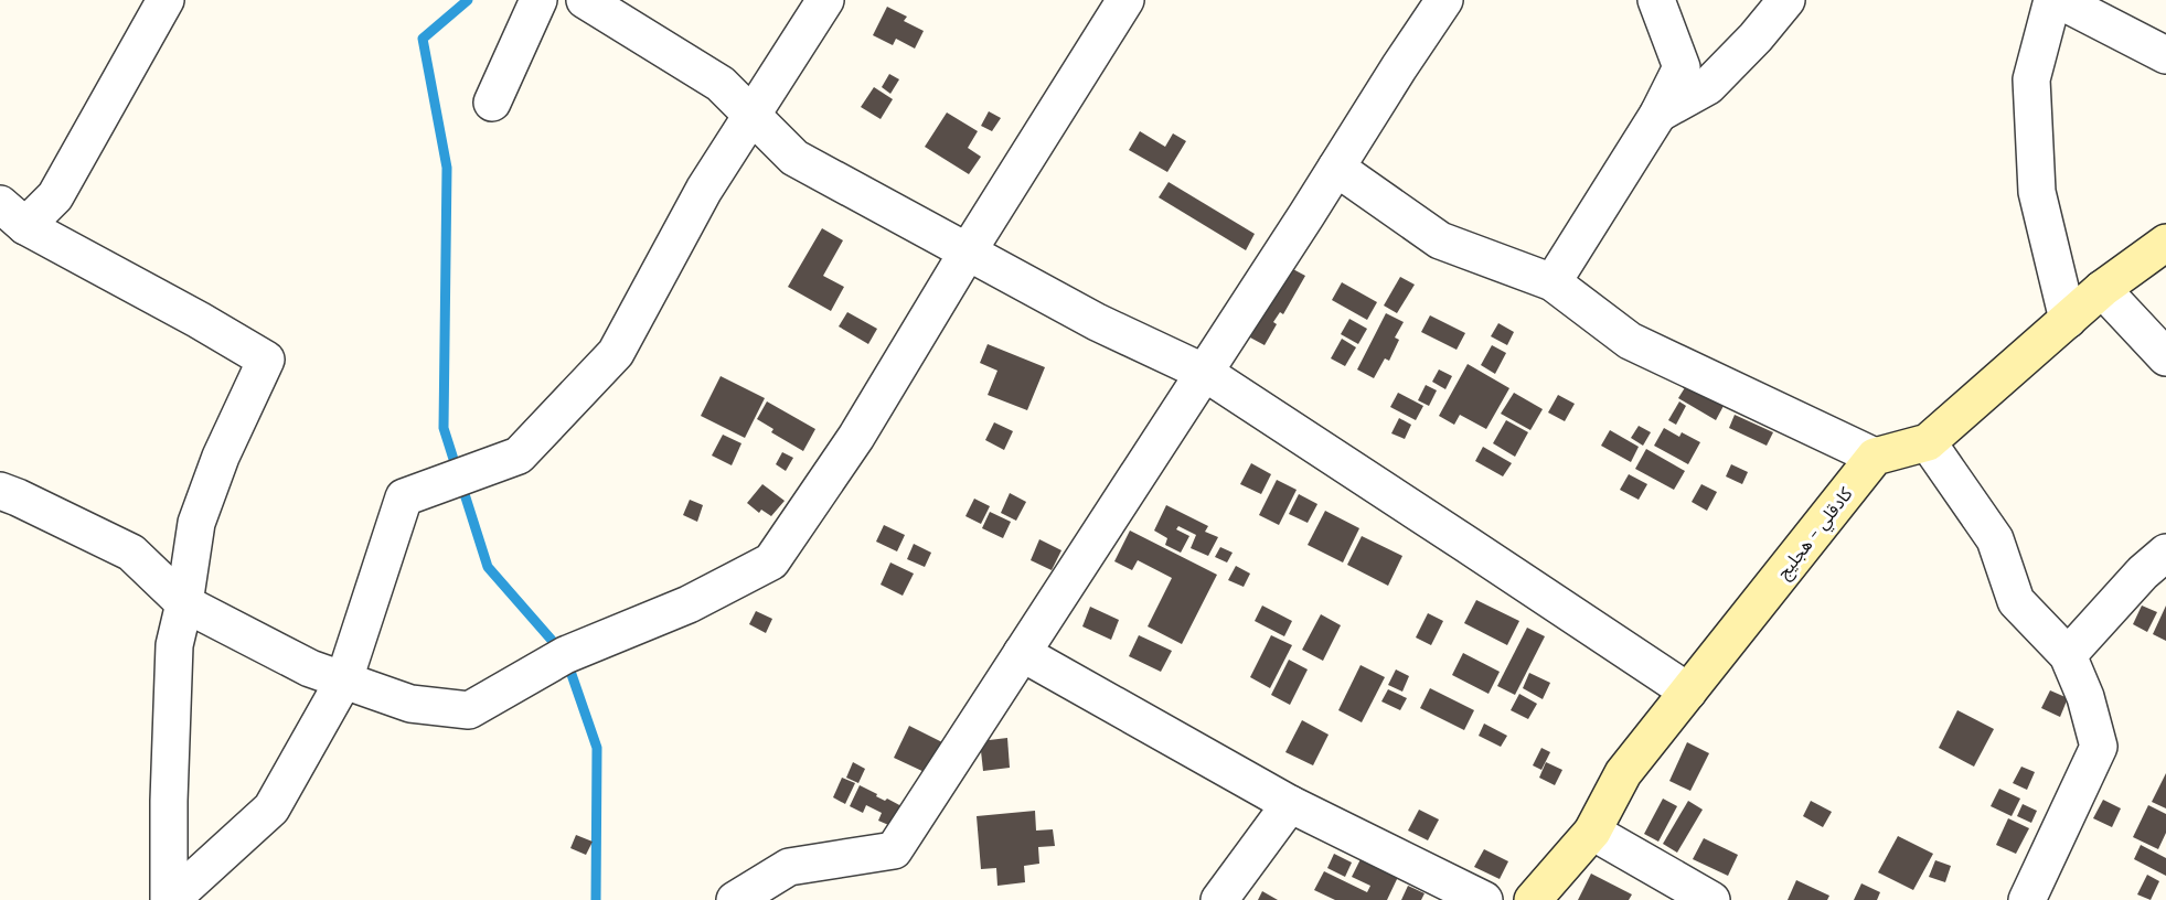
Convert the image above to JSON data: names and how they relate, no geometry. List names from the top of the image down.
{
  "streets": {
    "street": ["كادقلي - هجليج"]
  }
}
